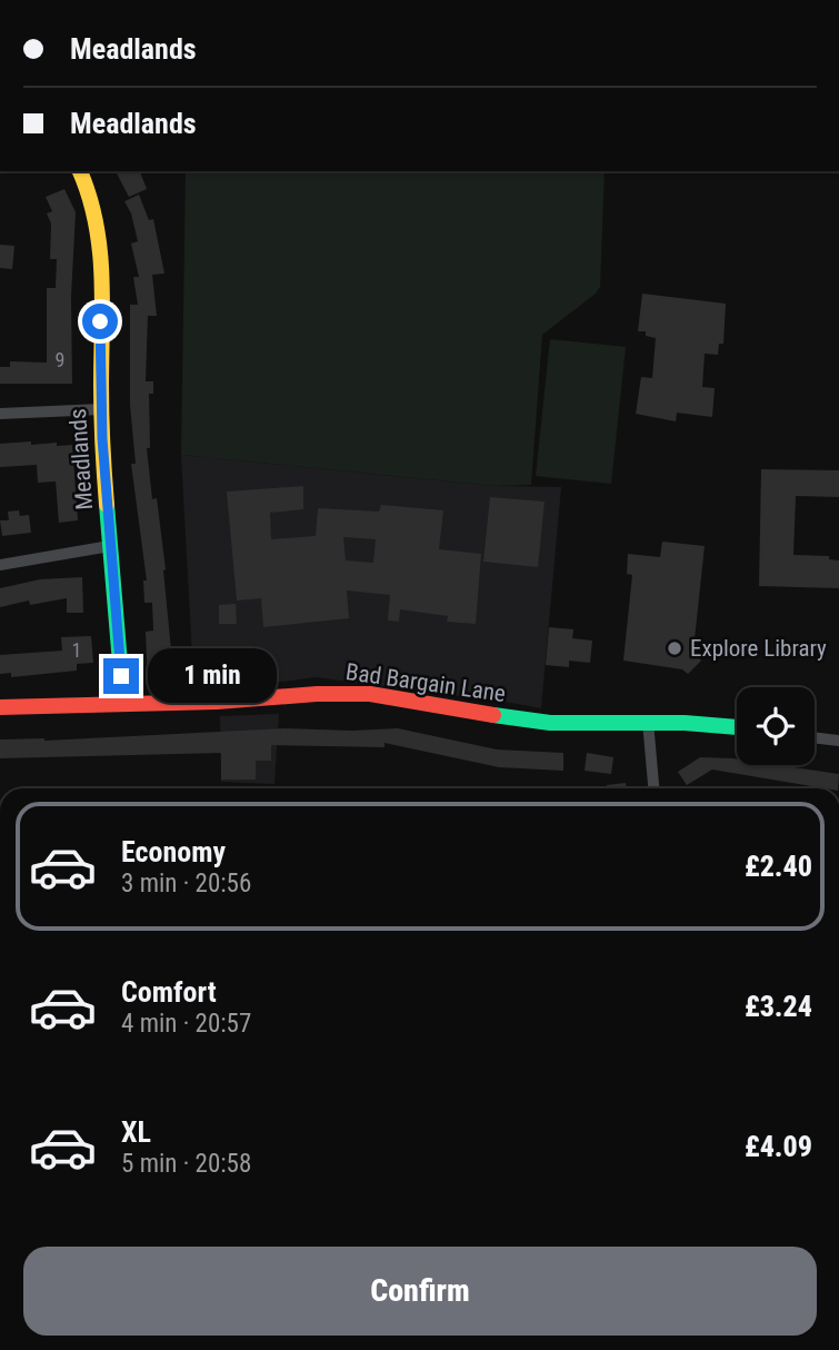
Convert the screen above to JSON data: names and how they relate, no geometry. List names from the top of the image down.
{
  "streets": {
    "street": ["Meadlands", "Bad Bargain Lane"]
  },
  "crossings": [
    ["Meadlands", "Bad Bargain Lane"]
  ],
  "places": ["Explore Library"],
  "house_numbers": ["9", "1"],
  "page": {
    "banner": ["Meadlands", "Meadlands"],
    "bubble": "1 min",
    "list": [
      {
        "name": "Economy",
        "note": "3 min · 20:56",
        "value": "£2.40"
      },
      {
        "name": "Comfort",
        "note": "4 min · 20:57",
        "value": "£3.24"
      },
      {
        "name": "XL",
        "note": "5 min · 20:58",
        "value": "£4.09"
      }
    ],
    "buttons": "Confirm"
  }
}
